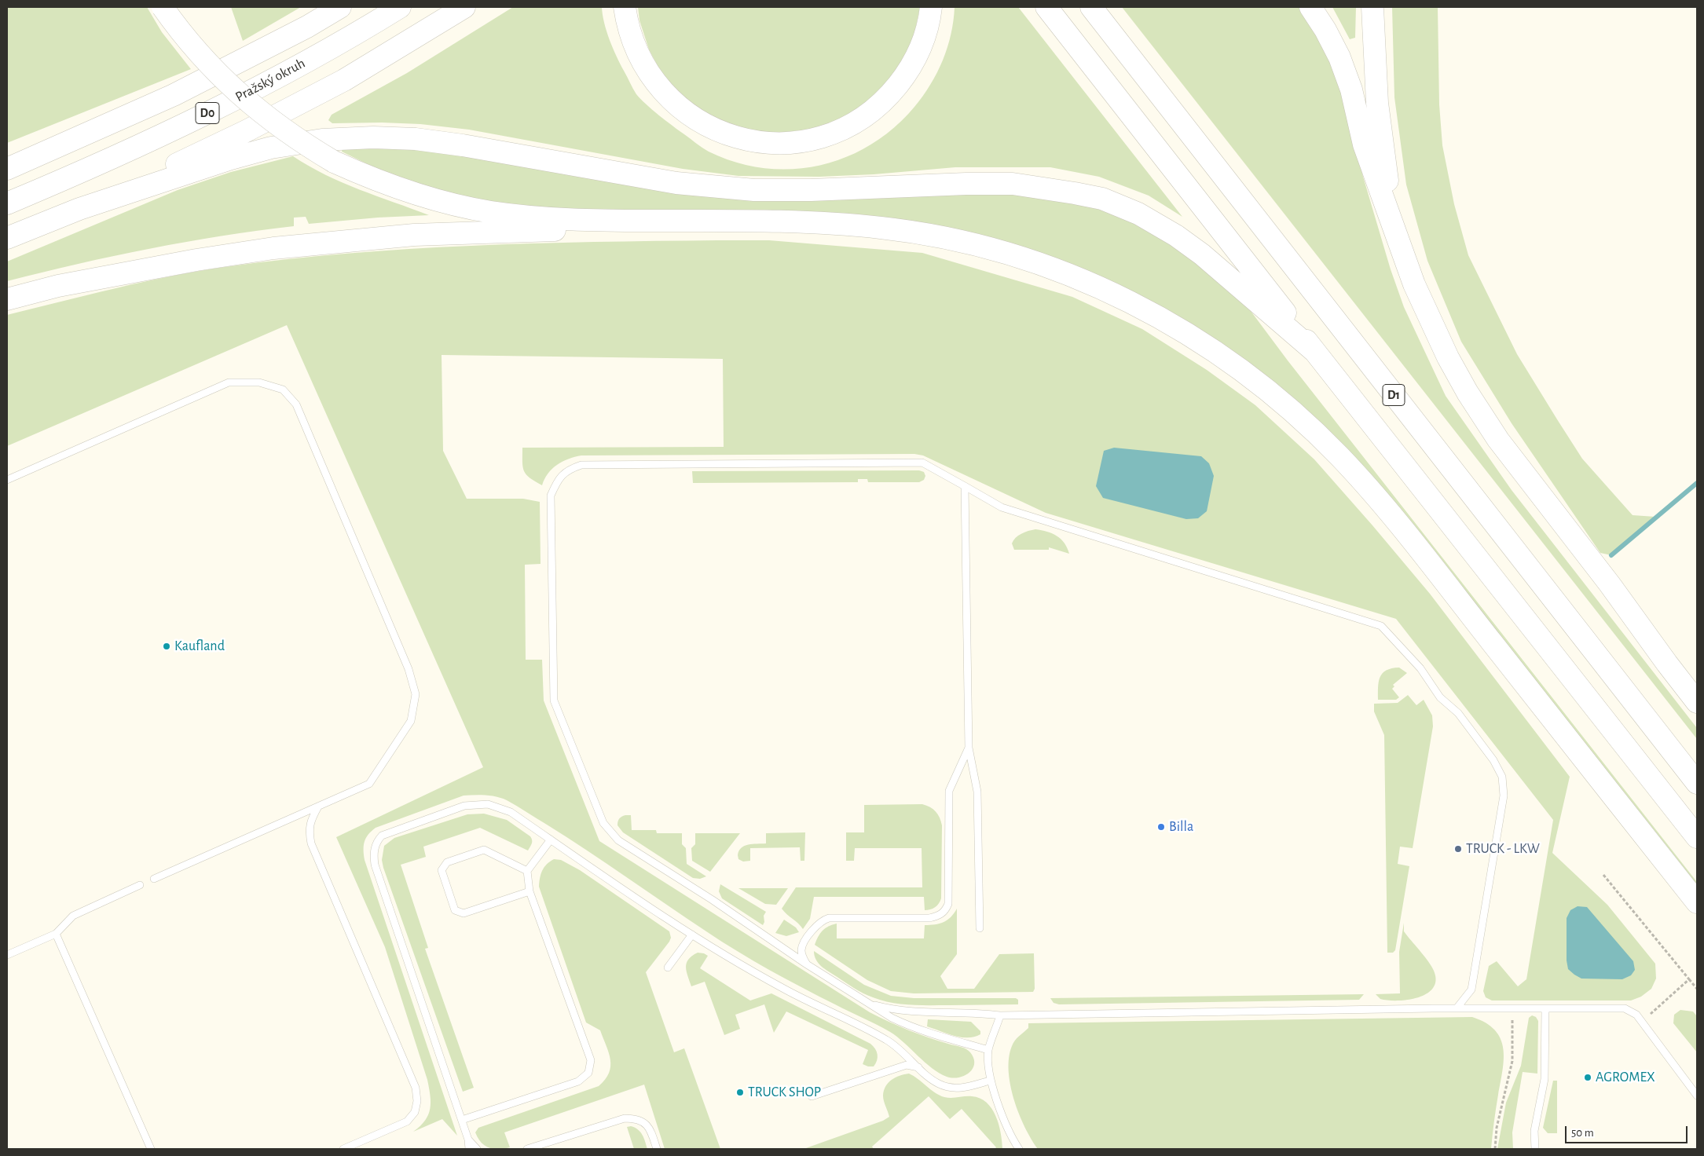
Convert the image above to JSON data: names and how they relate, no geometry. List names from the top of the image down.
{
  "streets": {
    "highway": ["Pražský okruh", "D0", "D1"]
  },
  "places": [
    "Kaufland",
    "Billa",
    "TRUCK - LKW",
    "AGROMEX",
    "TRUCK SHOP"
  ],
  "scale_bar": "50 m"
}
